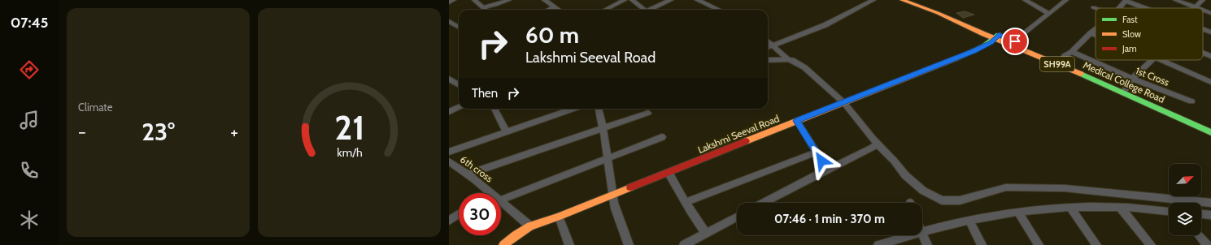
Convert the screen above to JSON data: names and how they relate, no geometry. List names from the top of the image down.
{
  "streets": {
    "main road": ["SH99A", "Medical College Road", "Lakshmi Seeval Road"],
    "street": ["1st Cross", "6th cross"]
  },
  "crossings": [
    ["Medical College Road", "Lakshmi Seeval Road"],
    ["Lakshmi Seeval Road", "6th cross"]
  ],
  "legend": ["Fast", "Slow", "Jam"],
  "north": "top right",
  "page": {
    "tabs": "07:45",
    "tile": "Climate",
    "turn": ["60 m", "Lakshmi Seeval Road"],
    "then": "Then",
    "heat": ["−", "23°", "+"],
    "limit": "30",
    "trip": "07:46 · 1 min · 370 m",
    "gauge": ["21", "km/h"]
  }
}
